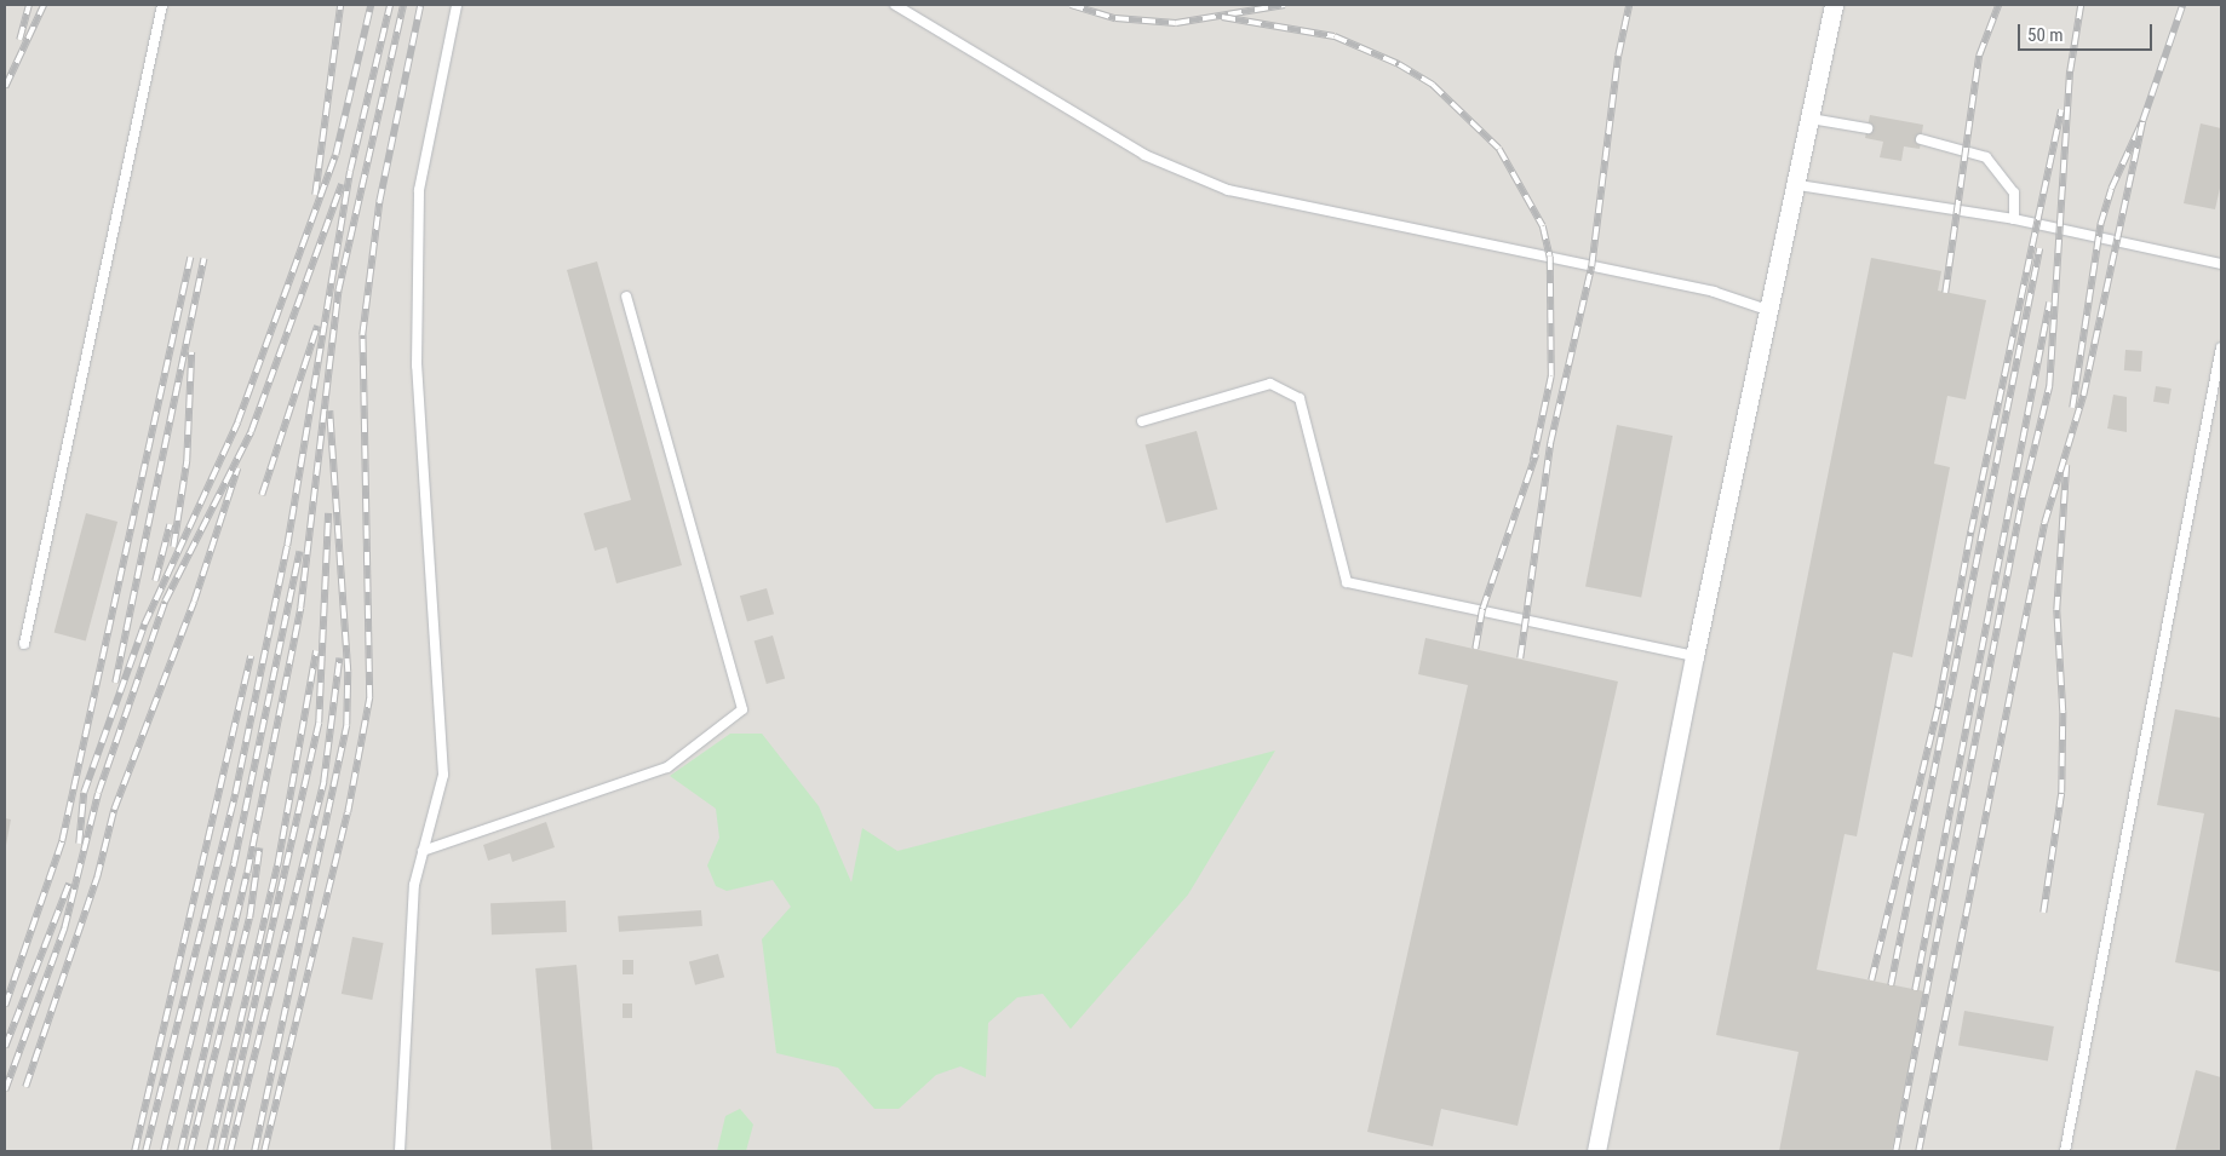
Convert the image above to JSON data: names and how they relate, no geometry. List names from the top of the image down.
{
  "scale_bar": "50 m"
}
